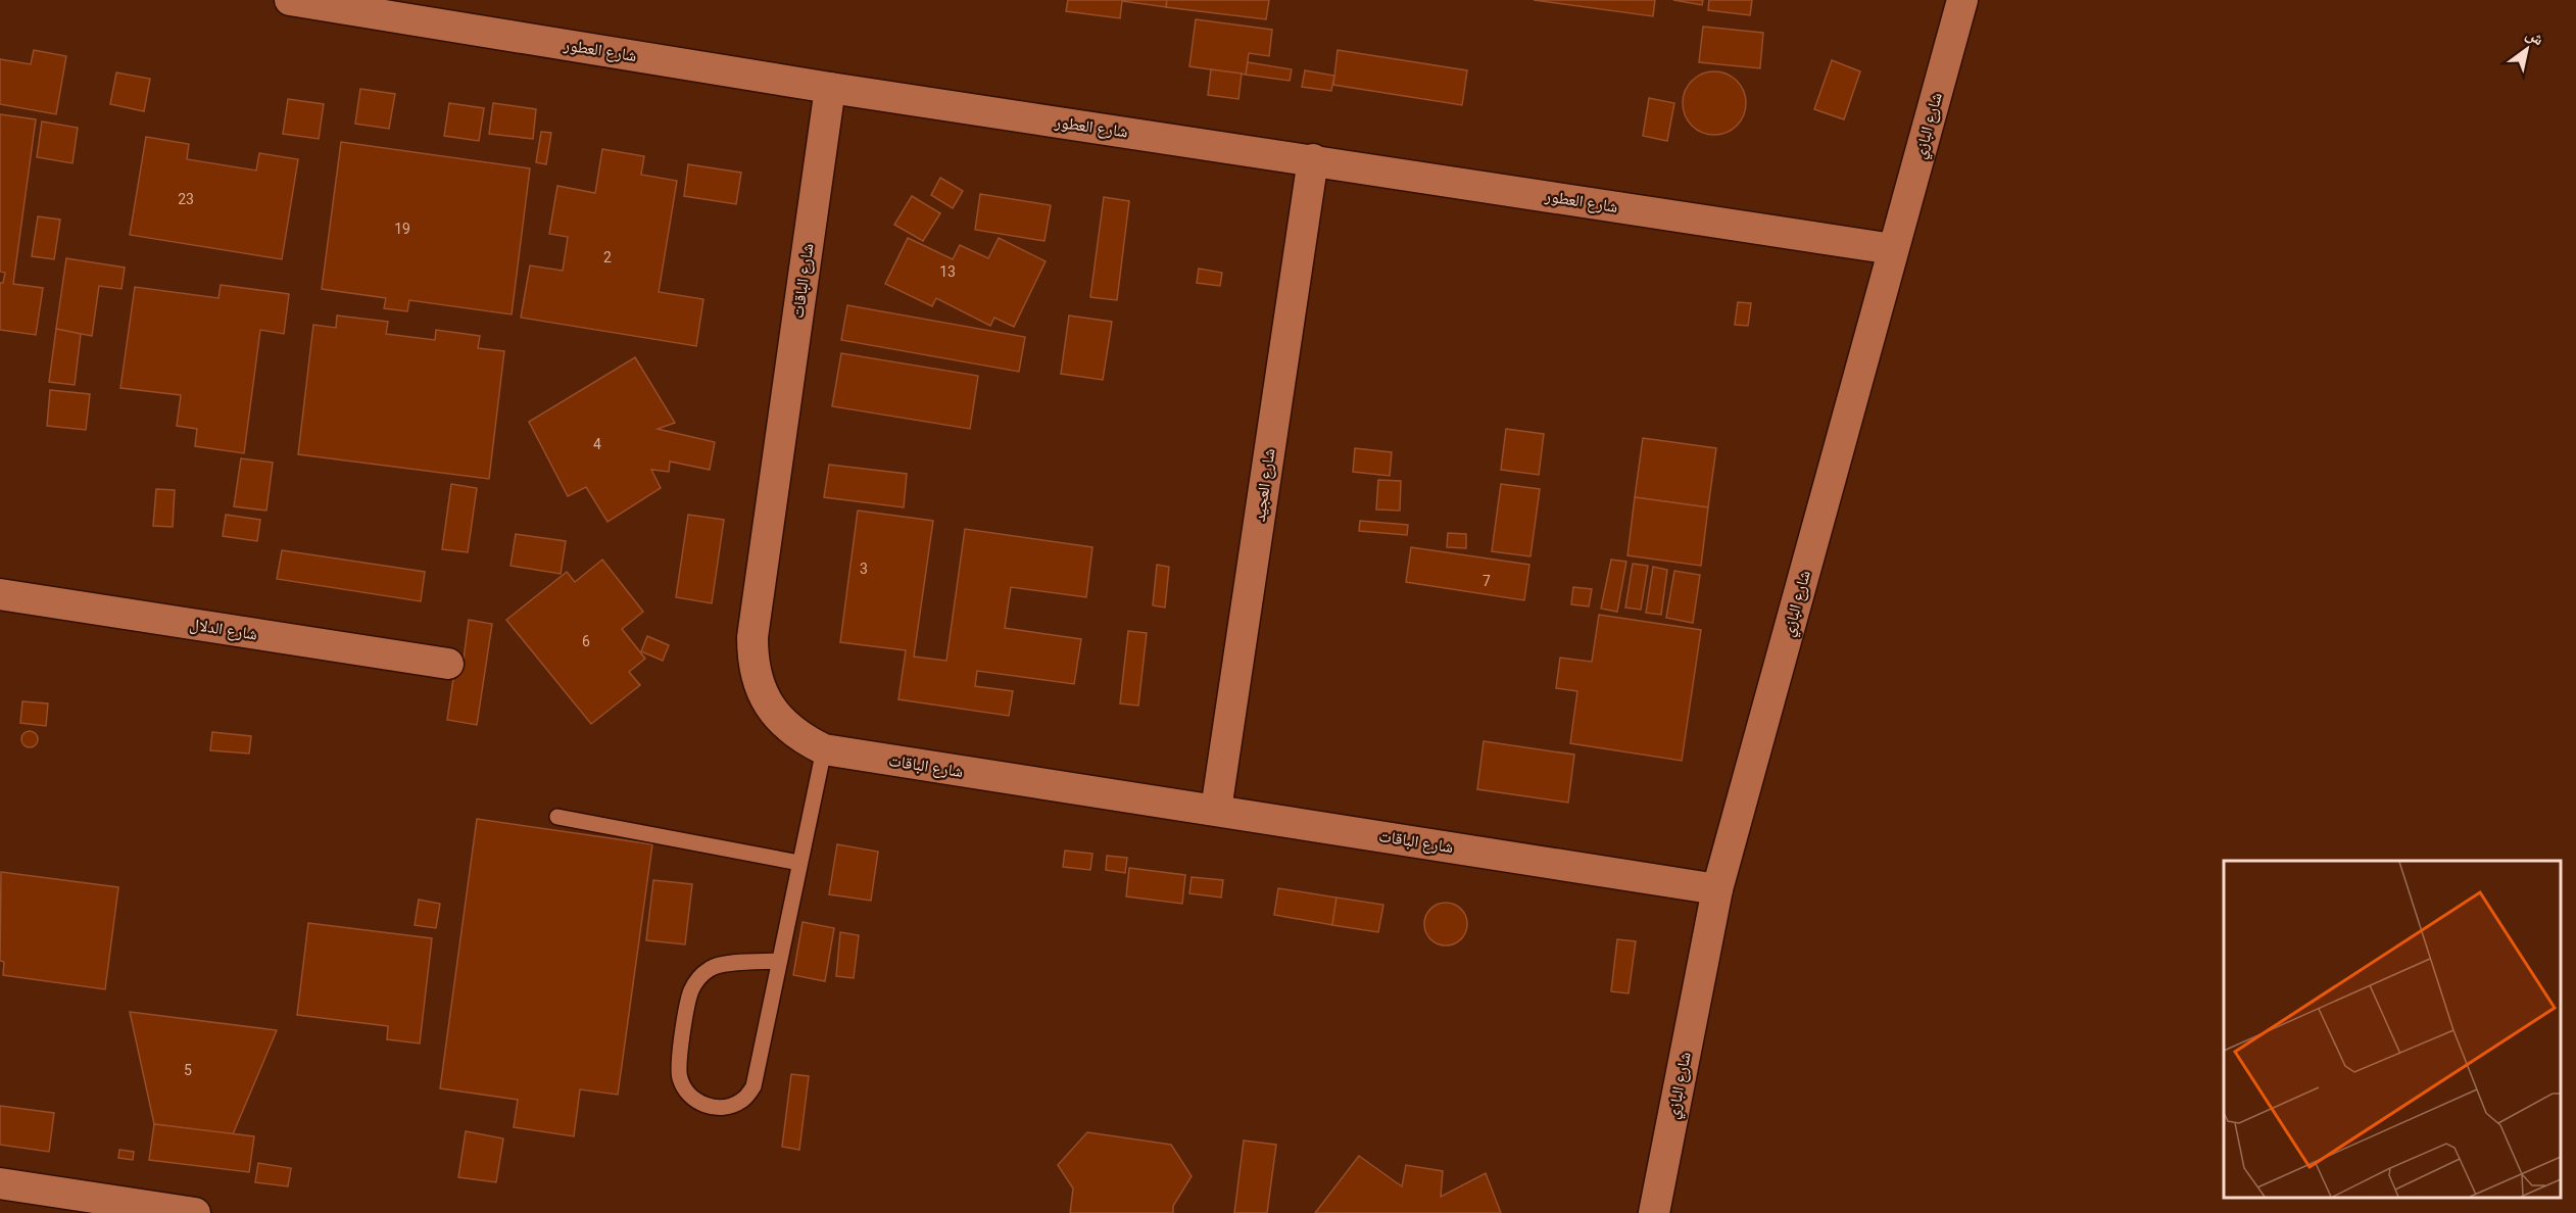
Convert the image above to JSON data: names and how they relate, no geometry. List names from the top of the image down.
{
  "streets": {
    "street": [
      "شارع العطور",
      "شارع البازي",
      "شارع الباقات",
      "شارع العجيد",
      "شارع الدلال"
    ]
  },
  "crossings": [
    ["شارع العطور", "شارع البازي"],
    ["شارع العطور", "شارع الباقات"],
    ["شارع العطور", "شارع العجيد"],
    ["شارع البازي", "شارع الباقات"],
    ["شارع الباقات", "شارع العجيد"]
  ],
  "house_numbers": [
    "23",
    "19",
    "2",
    "13",
    "4",
    "3",
    "7",
    "6",
    "5"
  ],
  "north": "top right"
}
